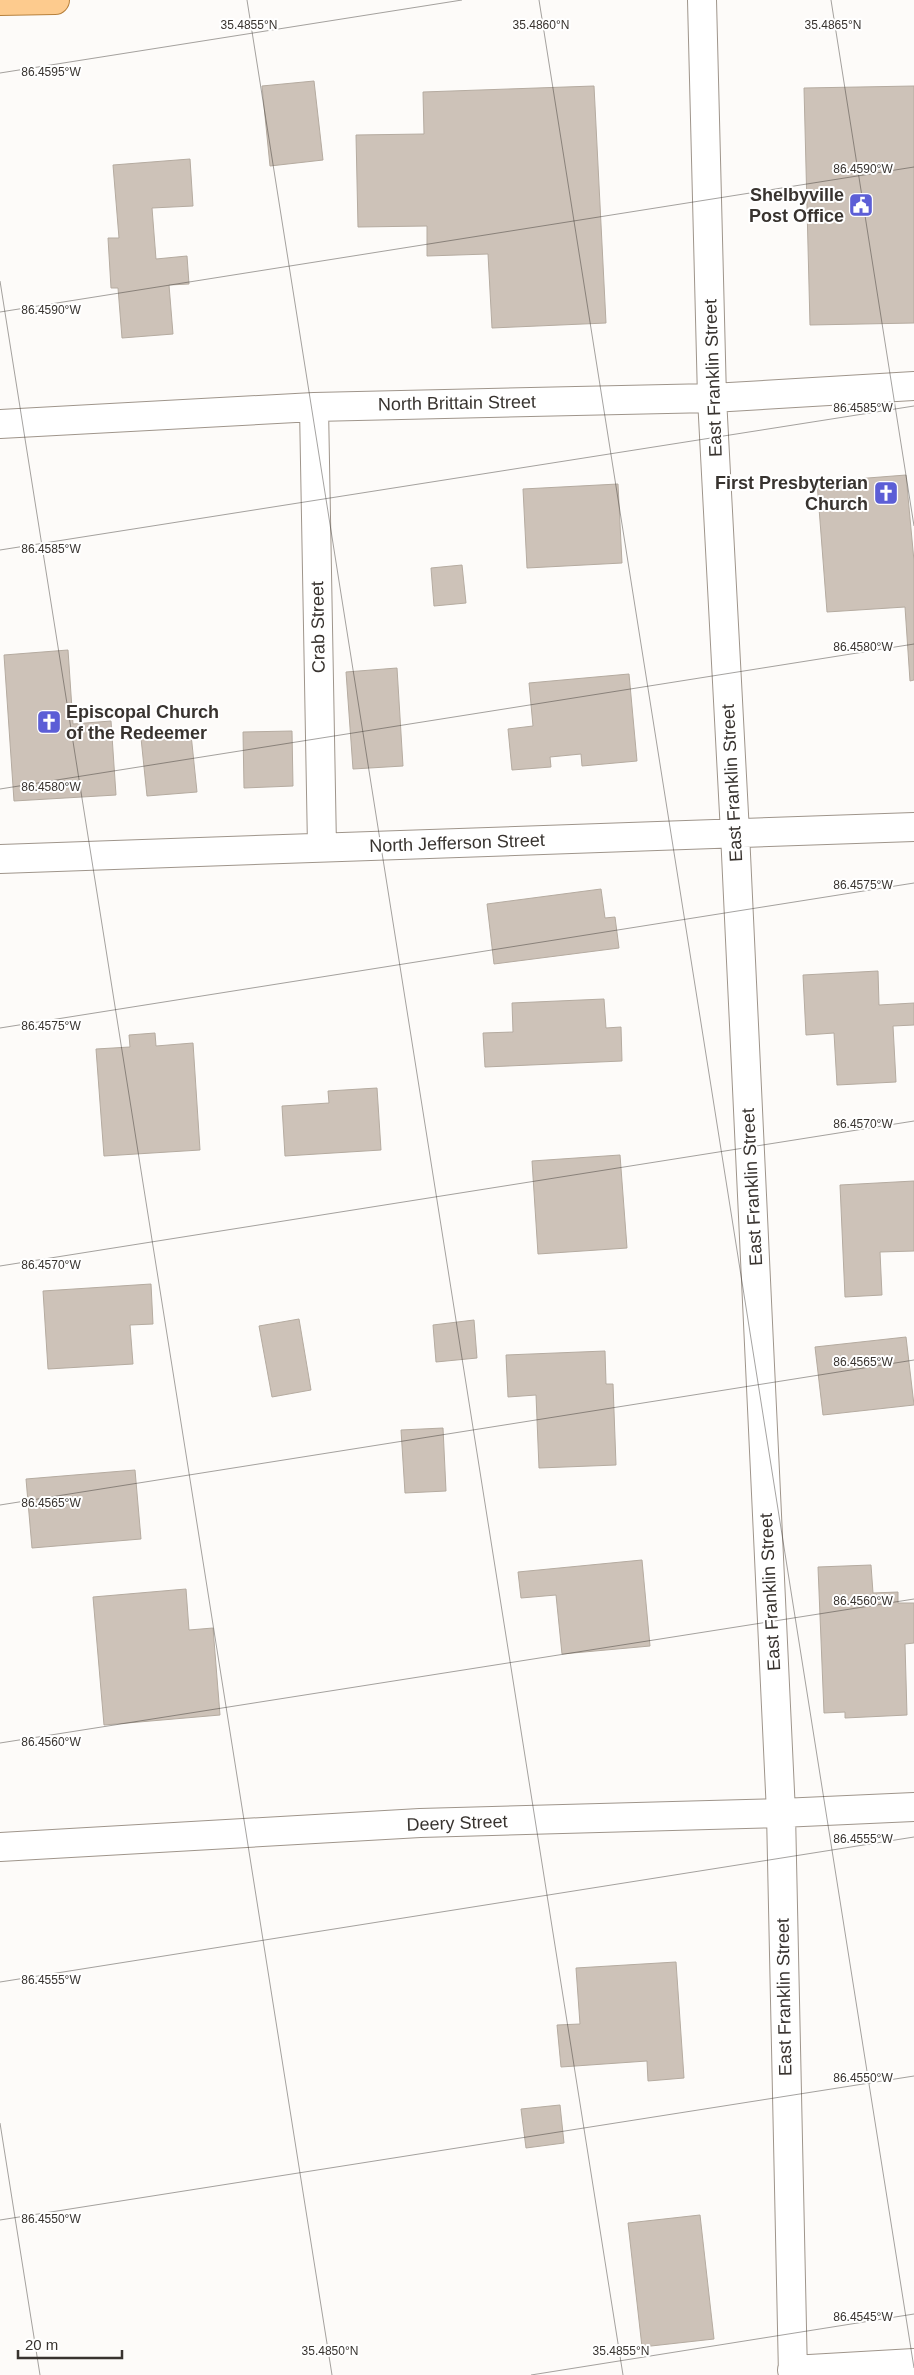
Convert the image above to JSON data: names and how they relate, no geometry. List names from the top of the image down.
{
  "streets": {
    "street": [
      "East Franklin Street",
      "North Brittain Street",
      "Crab Street",
      "North Jefferson Street",
      "Deery Street"
    ]
  },
  "crossings": [
    ["East Franklin Street", "North Brittain Street"],
    ["East Franklin Street", "North Jefferson Street"],
    ["East Franklin Street", "Deery Street"],
    ["North Brittain Street", "Crab Street"],
    ["Crab Street", "North Jefferson Street"]
  ],
  "places": {
    "public building": ["Shelbyville Post Office"],
    "church": ["First Presbyterian Church", "Episcopal Church of the Redeemer"]
  },
  "scale_bar": "20 m",
  "coordinates": [
    "35.4855°N",
    "35.4860°N",
    "35.4865°N",
    "86.4595°W",
    "86.4590°W",
    "86.4585°W",
    "86.4580°W",
    "86.4575°W",
    "86.4570°W",
    "86.4565°W",
    "86.4560°W",
    "86.4555°W",
    "86.4550°W",
    "86.4545°W",
    "35.4850°N"
  ]
}
